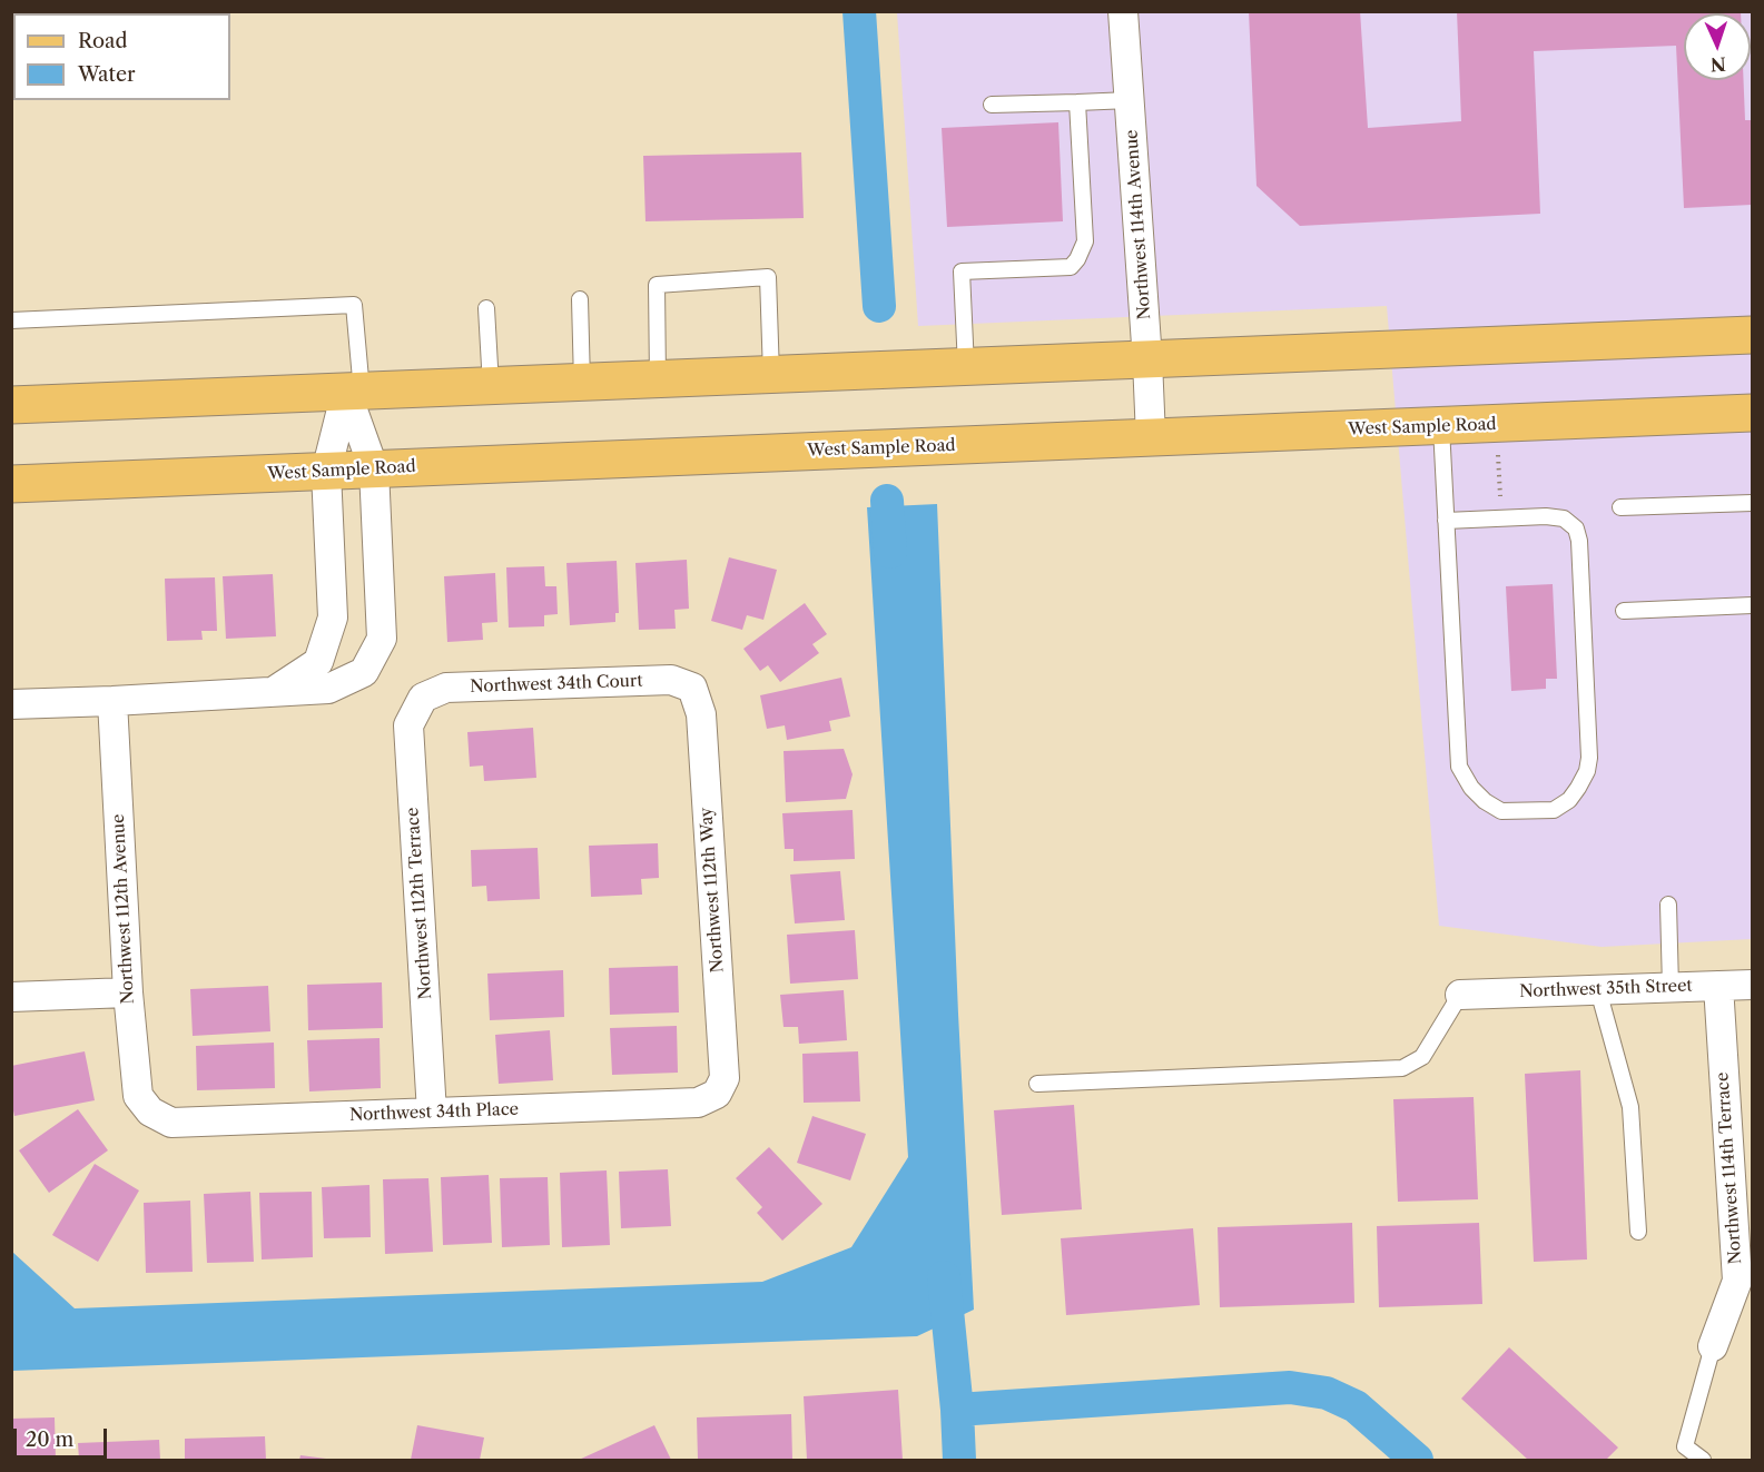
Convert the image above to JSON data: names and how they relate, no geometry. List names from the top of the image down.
{
  "streets": {
    "main road": ["West Sample Road"],
    "street": [
      "Northwest 114th Avenue",
      "Northwest 34th Court",
      "Northwest 112th Way",
      "Northwest 112th Terrace",
      "Northwest 112th Avenue",
      "Northwest 35th Street",
      "Northwest 34th Place",
      "Northwest 114th Terrace"
    ]
  },
  "crossings": [
    ["Northwest 114th Avenue", "West Sample Road"],
    ["Northwest 34th Court", "Northwest 112th Way"],
    ["Northwest 34th Court", "Northwest 112th Terrace"],
    ["Northwest 112th Way", "Northwest 34th Place"],
    ["Northwest 112th Terrace", "Northwest 34th Place"],
    ["Northwest 112th Avenue", "Northwest 34th Place"],
    ["Northwest 35th Street", "Northwest 114th Terrace"]
  ],
  "legend": ["Road", "Water"],
  "scale_bar": "20 m",
  "north": "bottom"
}
